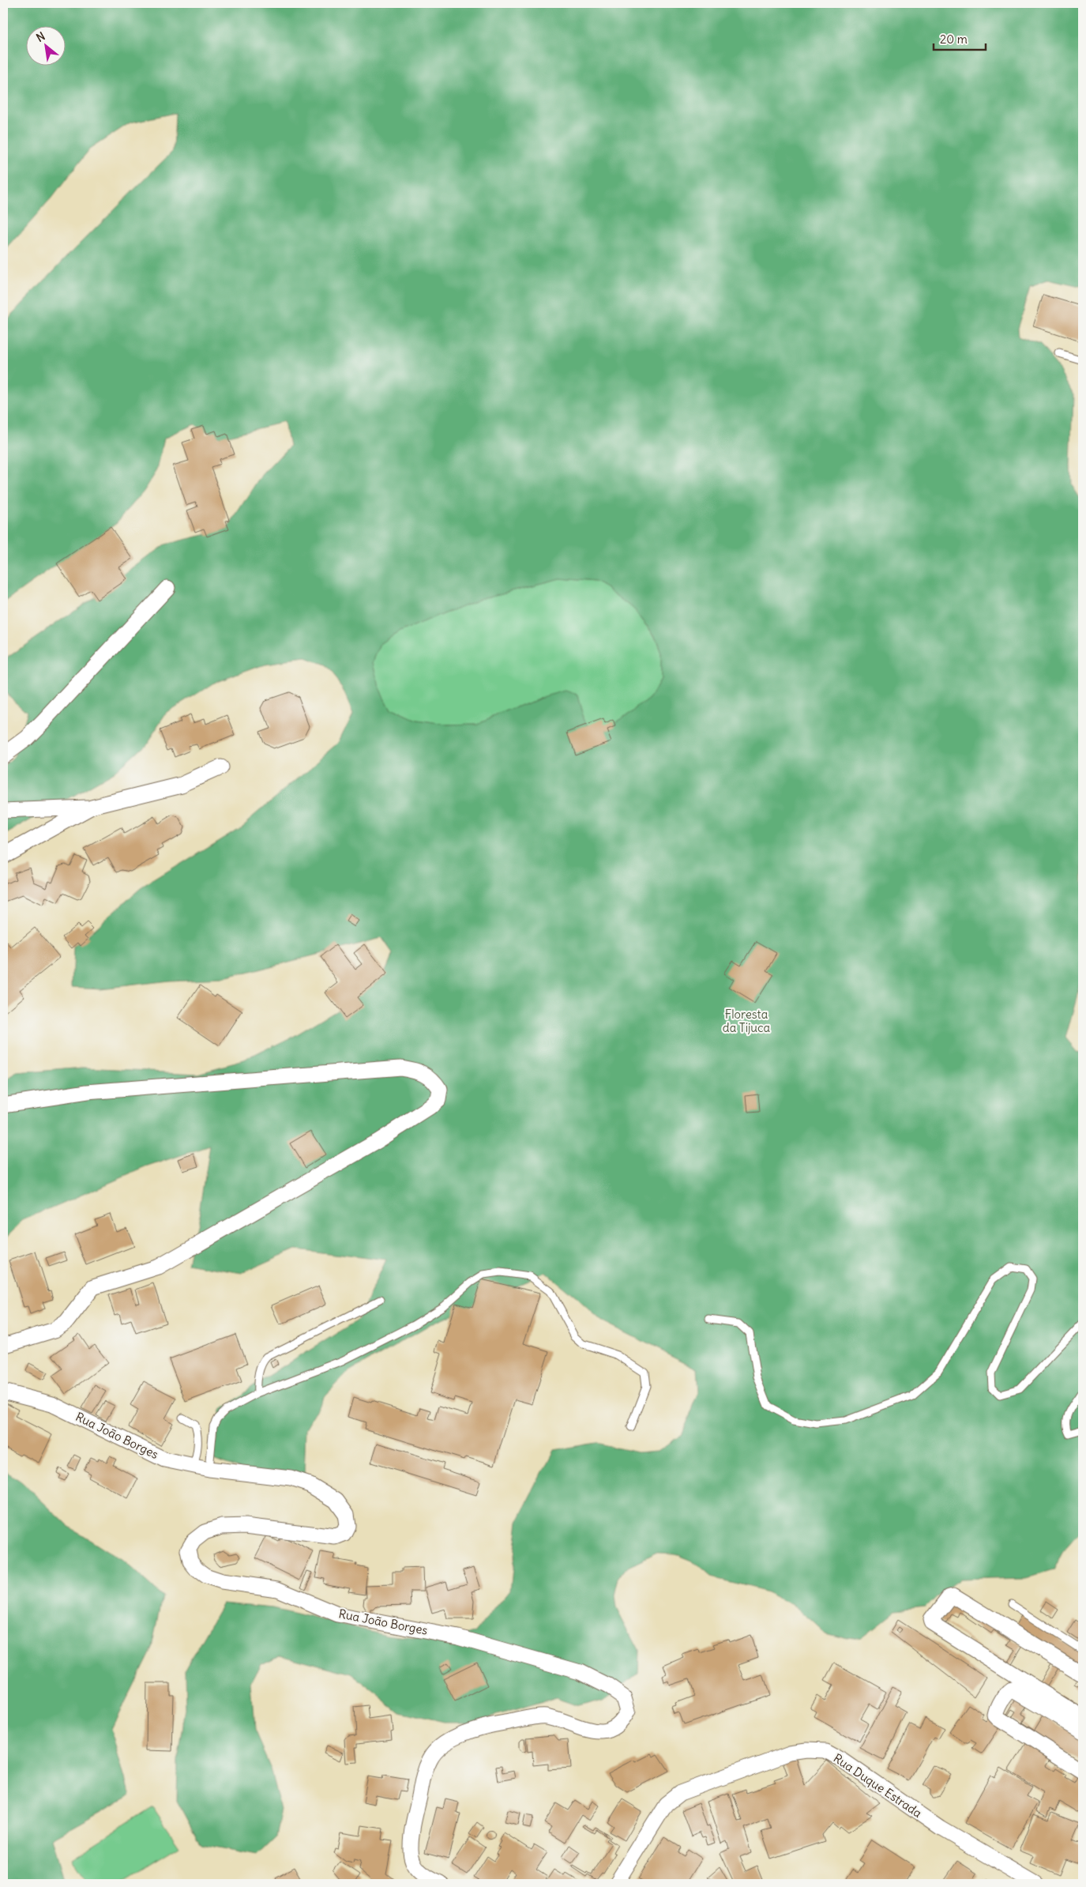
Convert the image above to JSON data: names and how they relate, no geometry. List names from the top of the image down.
{
  "streets": {
    "street": ["Rua João Borges", "Rua Duque Estrada"]
  },
  "parks": ["Floresta da Tijuca"],
  "scale_bar": "20 m",
  "north": "top left"
}
